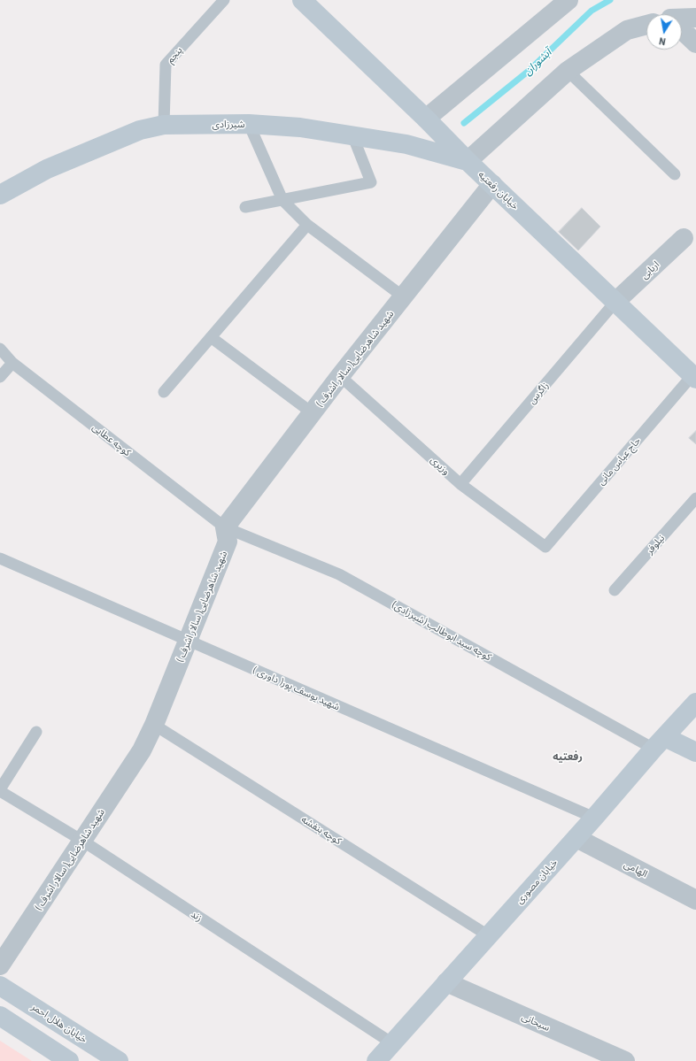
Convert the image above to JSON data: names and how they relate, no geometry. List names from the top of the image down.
{
  "streets": {
    "street": [
      "شیرزادی",
      "خیابان رفعتیه",
      "اربابی",
      "شهید شاهرضایی( سالار اشرف )",
      "الهامی",
      "خیابان مصوری",
      "سبحانی",
      "خیابان هلال احمر"
    ],
    "lane": [
      "پنجم",
      "زاگرس",
      "کوچه عطایی",
      "حاج عباس مانی",
      "وزیری",
      "نیلوفر",
      "کوچه سید ابوطالب (شیرزادی)",
      "شهید یوسف پور( داوری )",
      "کوچه بنفشه",
      "زند"
    ]
  },
  "crossings": [
    ["پنجم", "شیرزادی"],
    ["شیرزادی", "خیابان رفعتیه"],
    ["خیابان رفعتیه", "اربابی"],
    ["خیابان رفعتیه", "شهید شاهرضایی( سالار اشرف )"],
    ["خیابان رفعتیه", "زاگرس"],
    ["خیابان رفعتیه", "حاج عباس مانی"],
    ["اربابی", "زاگرس"],
    ["شهید شاهرضایی( سالار اشرف )", "کوچه عطایی"],
    ["شهید شاهرضایی( سالار اشرف )", "وزیری"],
    ["شهید شاهرضایی( سالار اشرف )", "کوچه سید ابوطالب (شیرزادی)"],
    ["شهید شاهرضایی( سالار اشرف )", "شهید یوسف پور( داوری )"],
    ["شهید شاهرضایی( سالار اشرف )", "کوچه بنفشه"],
    ["شهید شاهرضایی( سالار اشرف )", "زند"],
    ["زاگرس", "وزیری"],
    ["کوچه عطایی", "کوچه سید ابوطالب (شیرزادی)"],
    ["حاج عباس مانی", "وزیری"],
    ["کوچه سید ابوطالب (شیرزادی)", "خیابان مصوری"],
    ["شهید یوسف پور( داوری )", "خیابان مصوری"],
    ["کوچه بنفشه", "خیابان مصوری"],
    ["الهامی", "خیابان مصوری"],
    ["خیابان مصوری", "زند"],
    ["خیابان مصوری", "سبحانی"]
  ],
  "districts": ["رفعتیه"],
  "water": ["آبشوران"],
  "north": "bottom"
}
